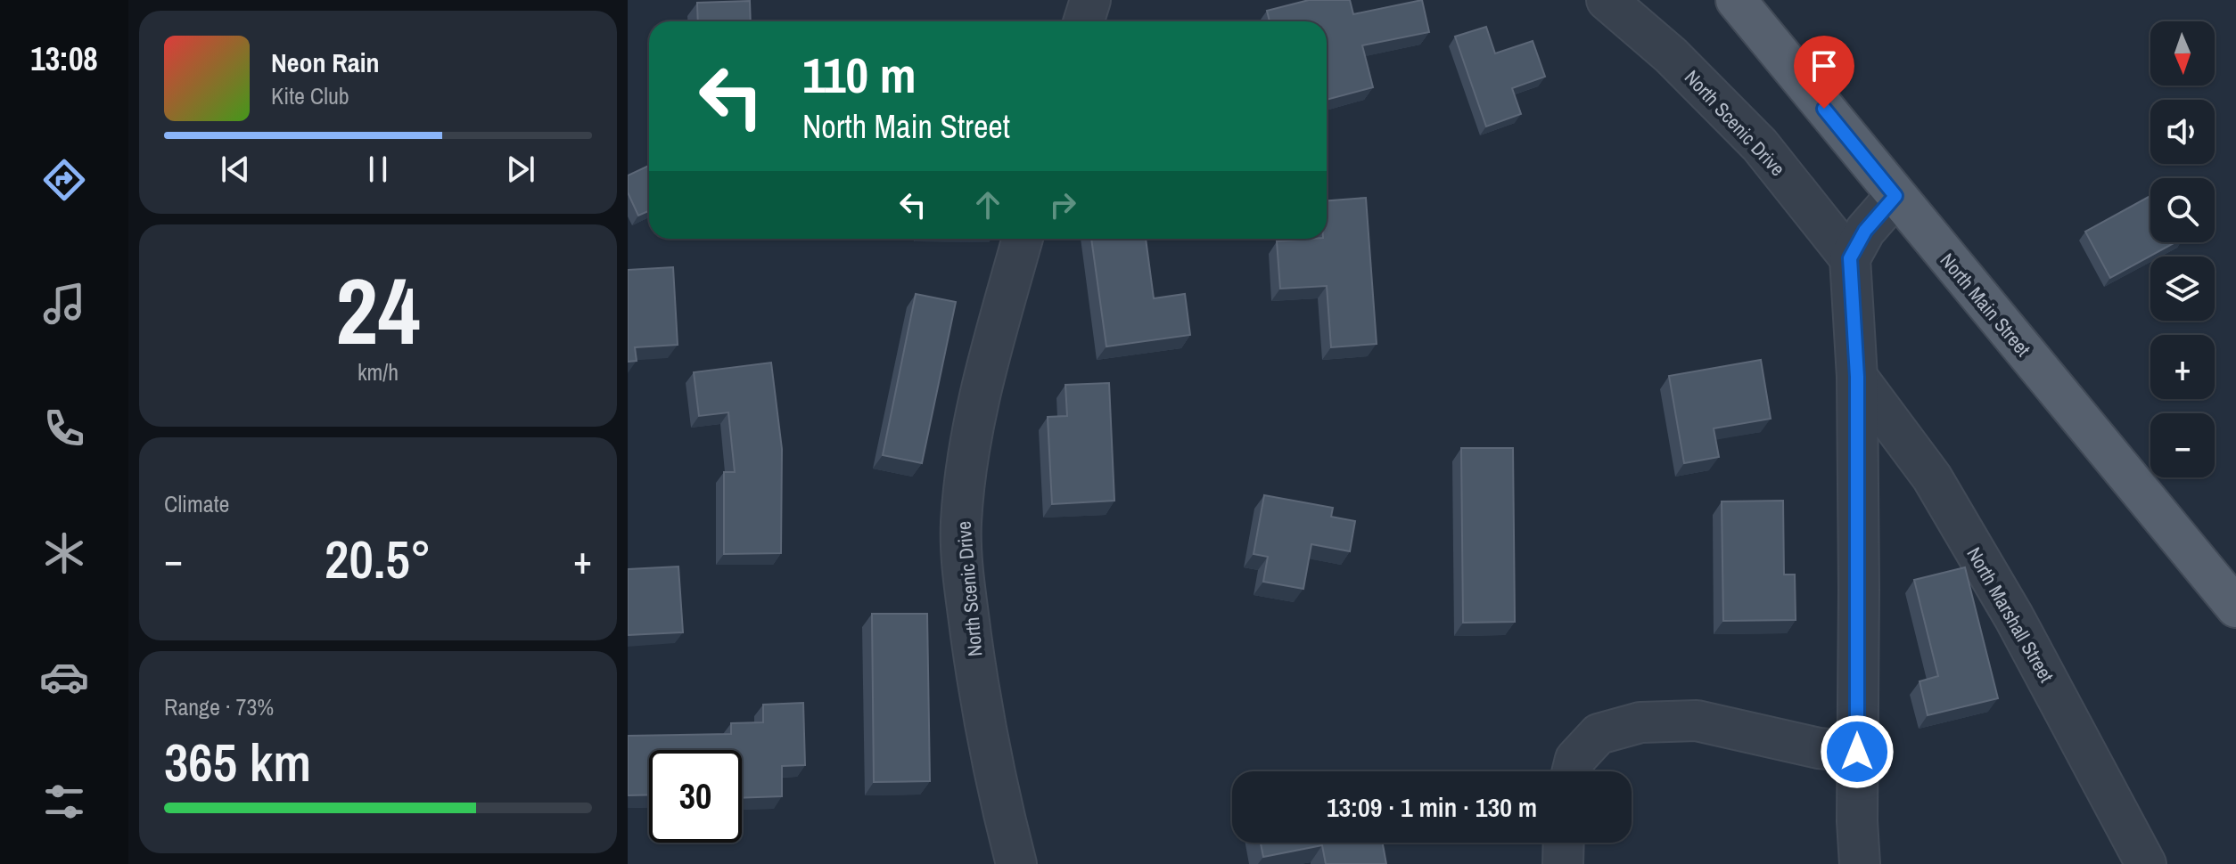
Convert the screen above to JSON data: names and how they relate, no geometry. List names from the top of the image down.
{
  "streets": {
    "main road": ["North Main Street"],
    "street": ["North Scenic Drive", "North Marshall Street"]
  },
  "north": "bottom",
  "page": {
    "tabs": "13:08",
    "map_buttons": ["+", "−"],
    "turn": ["110 m", "North Main Street"],
    "song": ["Neon Rain", "Kite Club"],
    "tile": [
      ["24", "km/h"],
      "Climate",
      ["Range · 73%", "365 km"]
    ],
    "heat": ["−", "20.5°", "+"],
    "limit": "30",
    "trip": "13:09 · 1 min · 130 m"
  }
}
